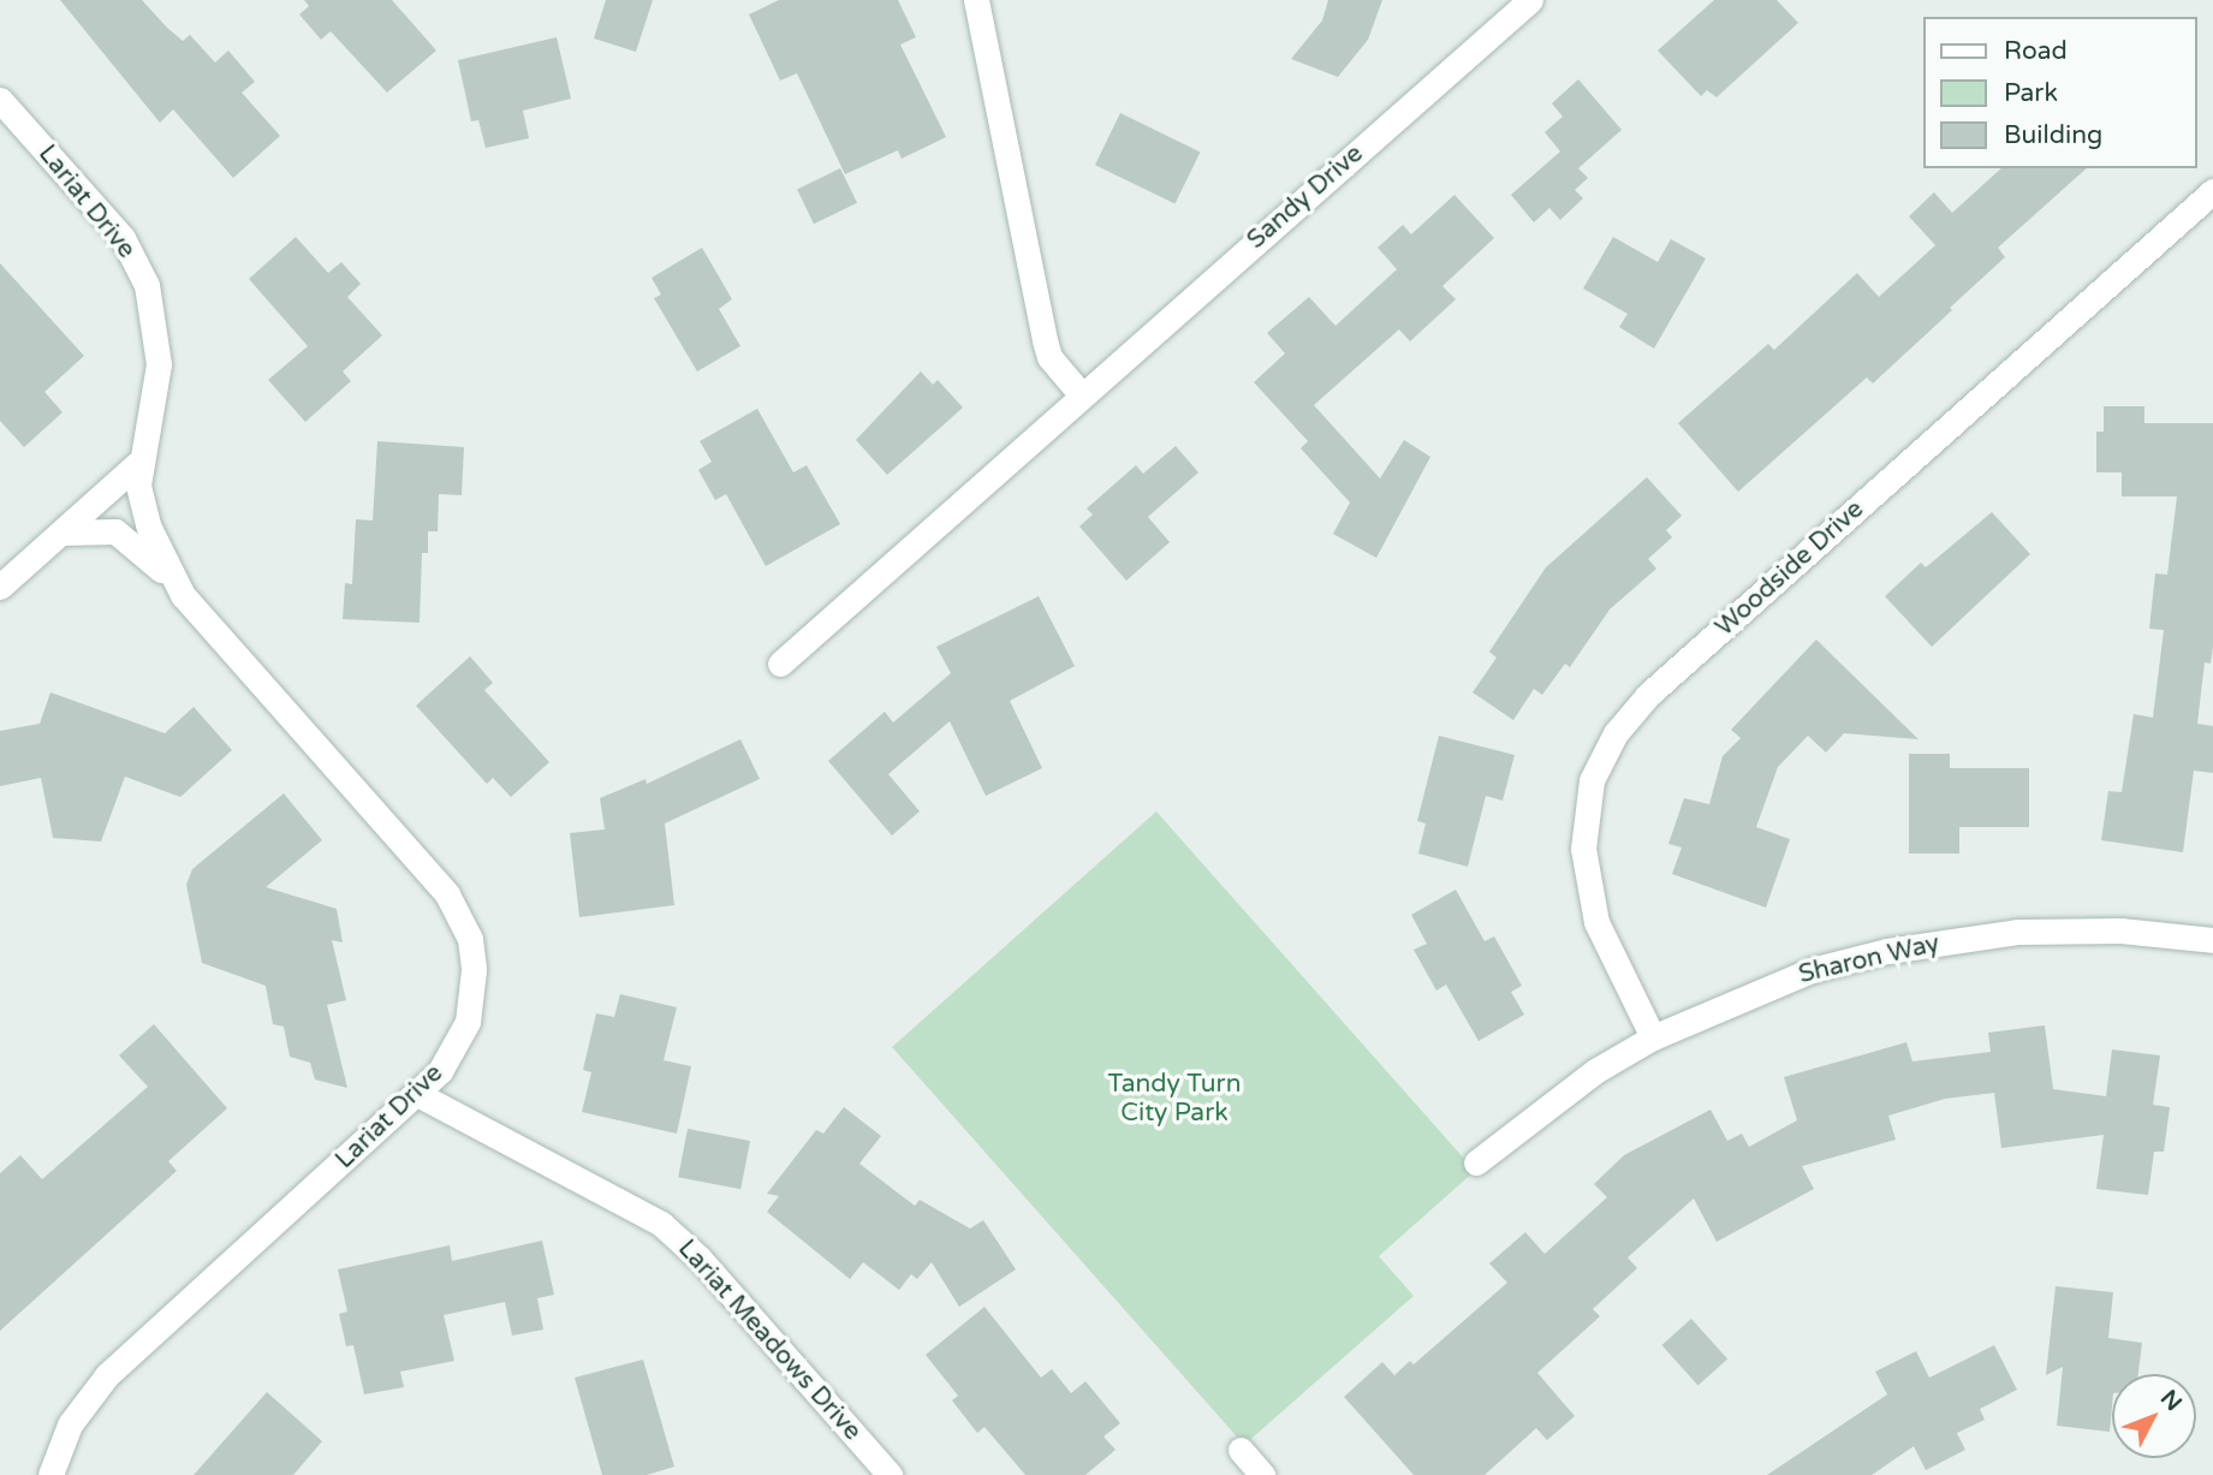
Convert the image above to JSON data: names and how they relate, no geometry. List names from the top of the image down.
{
  "streets": {
    "street": [
      "Sandy Drive",
      "Lariat Drive",
      "Woodside Drive",
      "Sharon Way",
      "Lariat Meadows Drive"
    ]
  },
  "crossings": [
    ["Lariat Drive", "Lariat Meadows Drive"],
    ["Woodside Drive", "Sharon Way"]
  ],
  "parks": ["Tandy Turn City Park"],
  "legend": ["Road", "Park", "Building"],
  "north": "top right"
}
